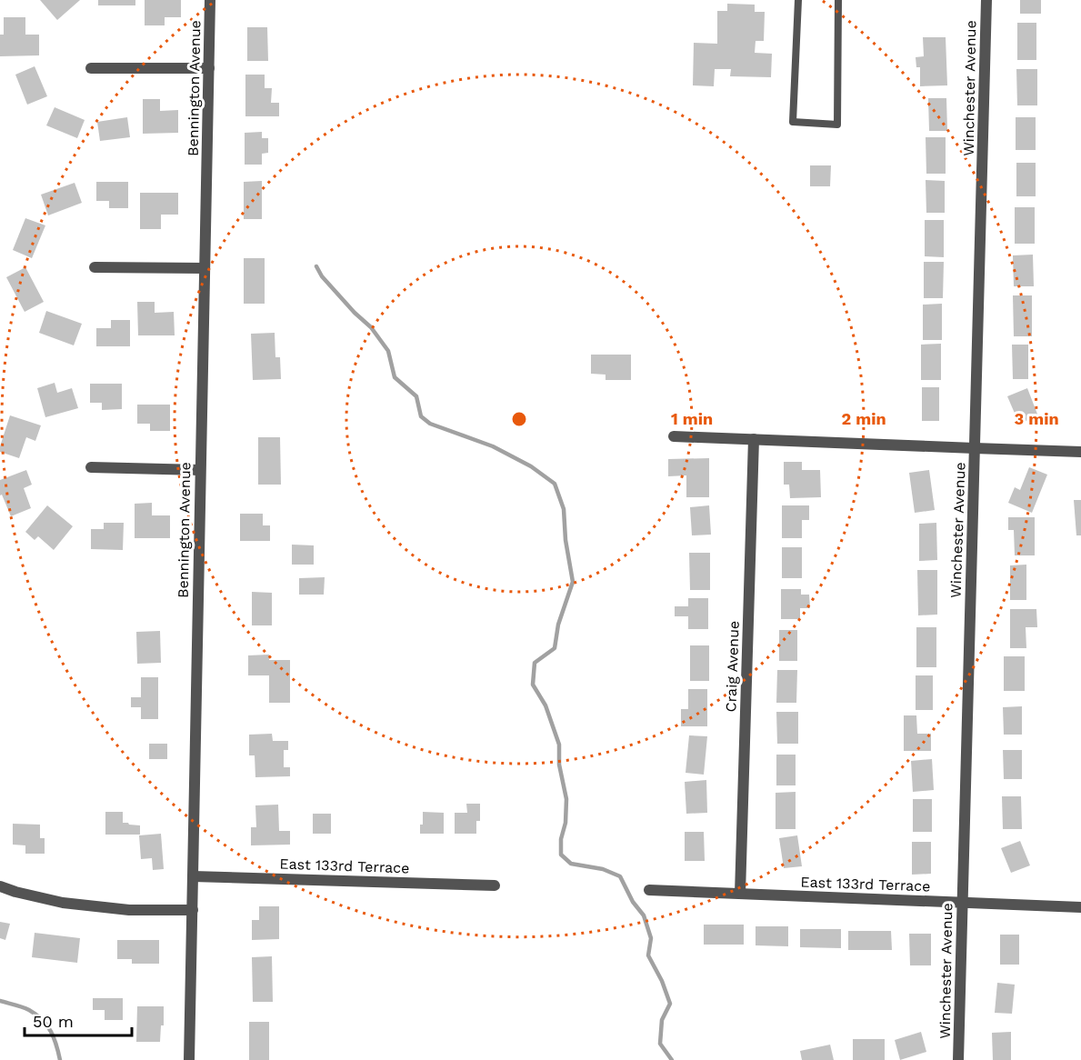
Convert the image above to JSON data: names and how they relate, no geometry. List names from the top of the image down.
{
  "streets": {
    "street": [
      "Bennington Avenue",
      "Winchester Avenue",
      "Craig Avenue",
      "East 133rd Terrace"
    ]
  },
  "crossings": [
    ["Bennington Avenue", "East 133rd Terrace"],
    ["Winchester Avenue", "East 133rd Terrace"],
    ["Craig Avenue", "East 133rd Terrace"]
  ],
  "scale_bar": "50 m",
  "rings": ["1 min", "2 min", "3 min"]
}
